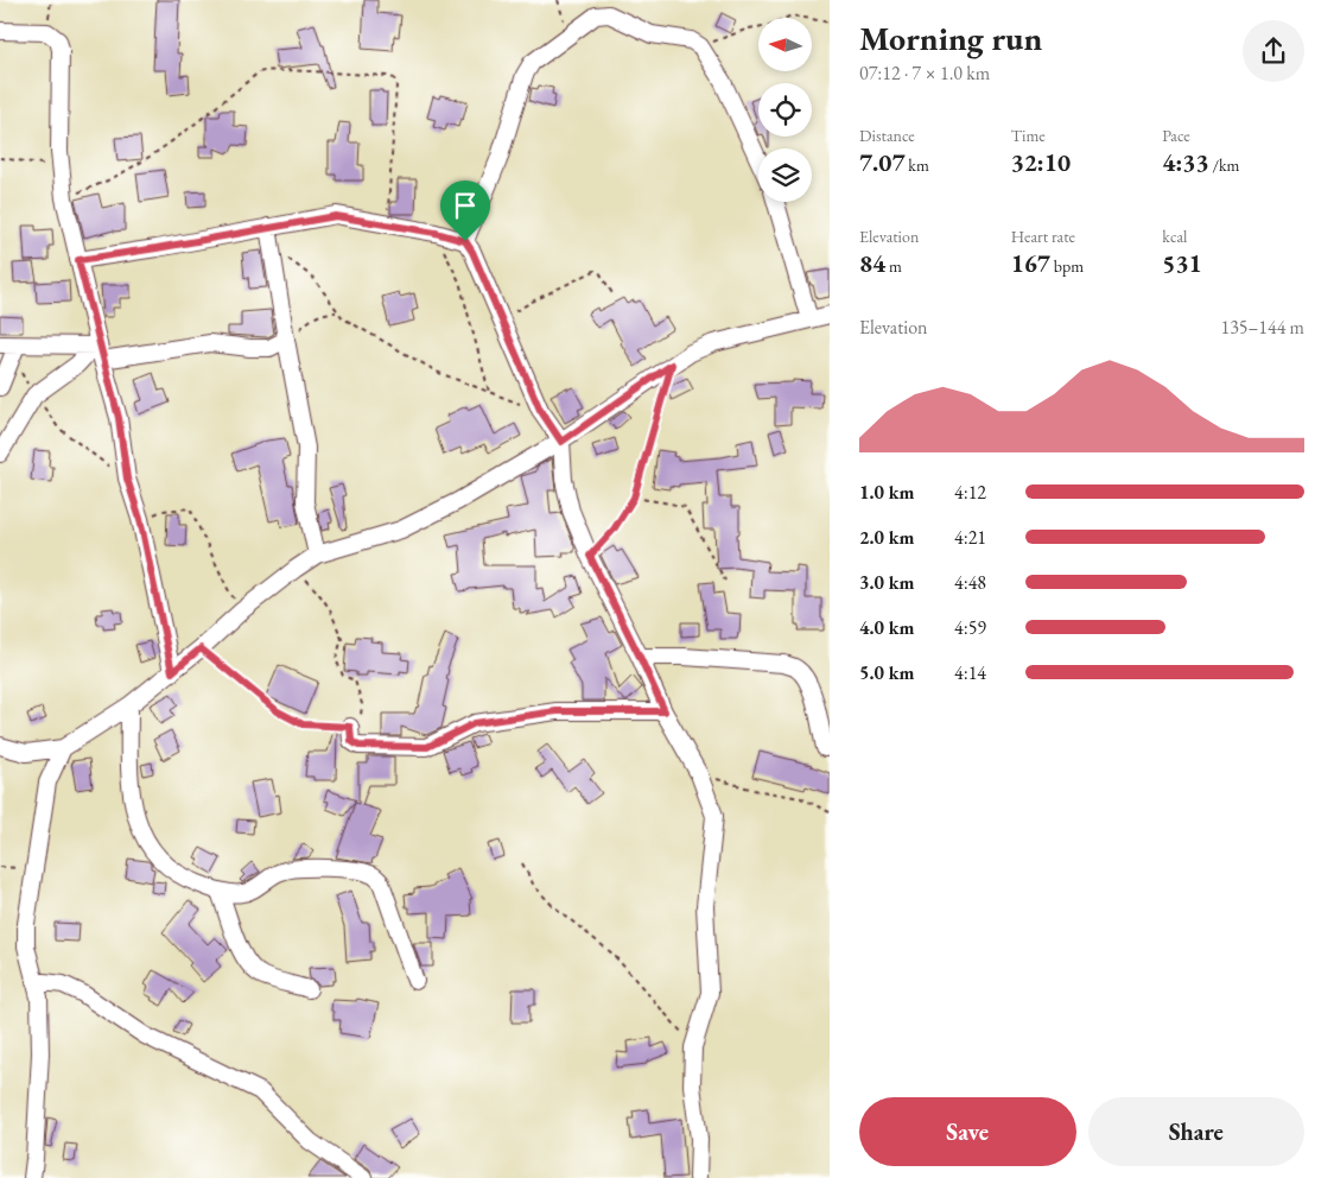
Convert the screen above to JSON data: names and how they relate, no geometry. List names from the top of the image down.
{
  "north": "left",
  "page": {
    "heading": ["Morning run", "07:12 · 7 × 1.0 km"],
    "stats": [
      ["Distance", "7.07 km"],
      ["Time", "32:10"],
      ["Pace", "4:33 /km"],
      ["Elevation", "84 m"],
      ["Heart rate", "167 bpm"],
      ["kcal", "531"]
    ],
    "chart": ["Elevation", "135–144 m"],
    "list": [
      {
        "name": "1.0 km",
        "note": "4:12"
      },
      {
        "name": "2.0 km",
        "note": "4:21"
      },
      {
        "name": "3.0 km",
        "note": "4:48"
      },
      {
        "name": "4.0 km",
        "note": "4:59"
      },
      {
        "name": "5.0 km",
        "note": "4:14"
      }
    ],
    "buttons": ["Save", "Share"]
  }
}
